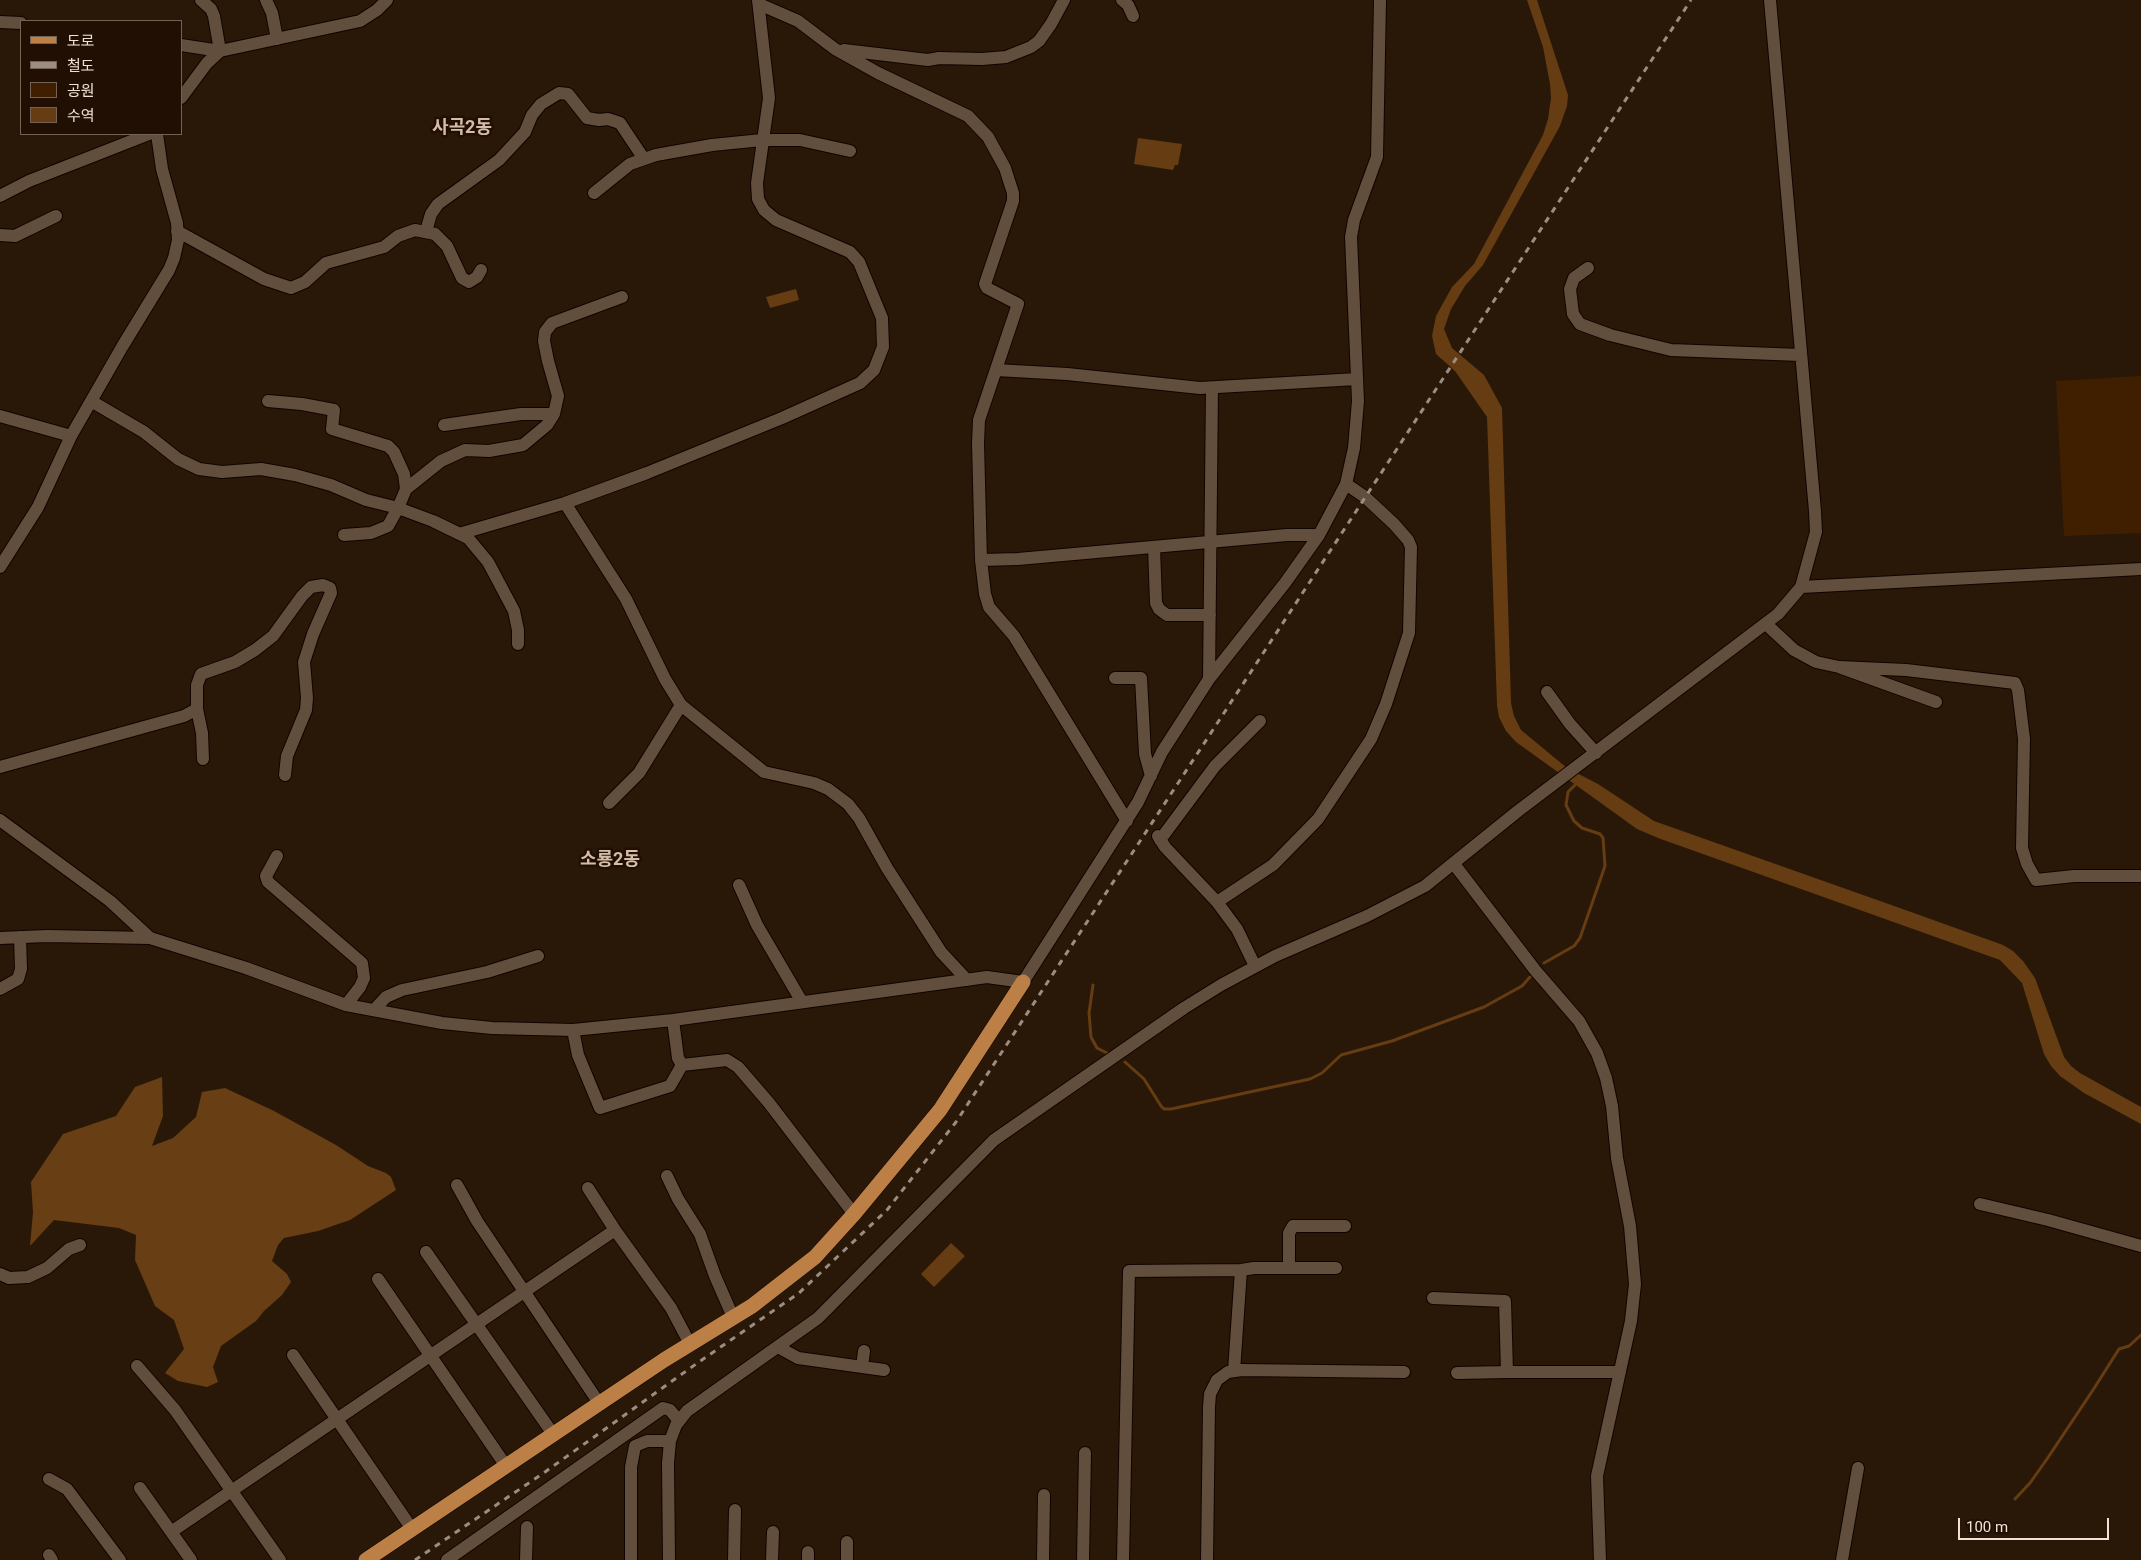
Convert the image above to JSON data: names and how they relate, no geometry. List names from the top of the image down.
{
  "districts": ["사곡2동", "소룡2동"],
  "legend": [
    "도로",
    "철도",
    "공원",
    "수역"
  ],
  "scale_bar": "100 m"
}
